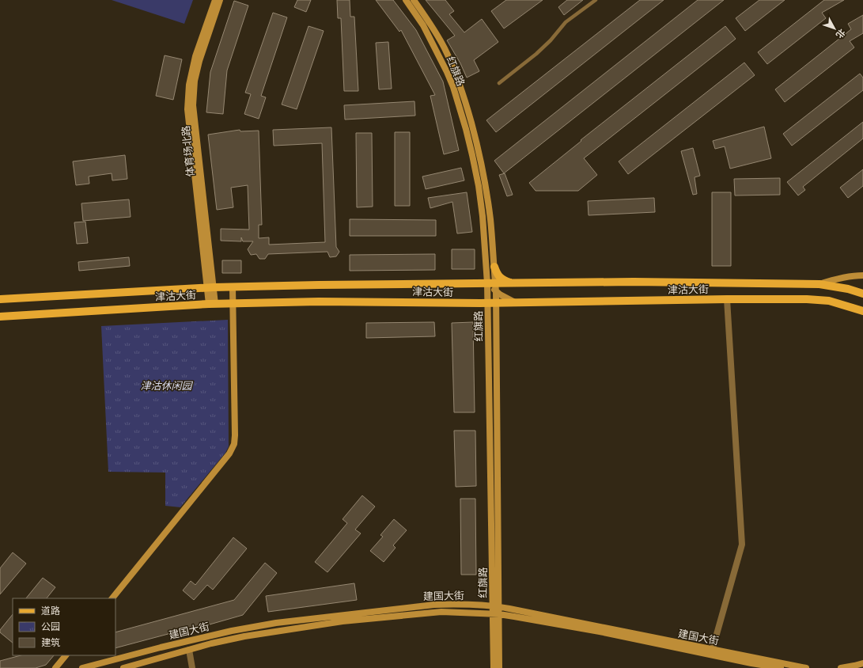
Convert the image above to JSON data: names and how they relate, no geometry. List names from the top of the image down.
{
  "streets": {
    "main road": [
      "红旗路",
      "体育场北路",
      "津沽大街",
      "建国大街"
    ]
  },
  "crossings": [
    ["红旗路", "津沽大街"],
    ["红旗路", "建国大街"],
    ["体育场北路", "津沽大街"]
  ],
  "parks": ["津沽休闲园"],
  "legend": ["道路", "公园", "建筑"],
  "north": "bottom right"
}
